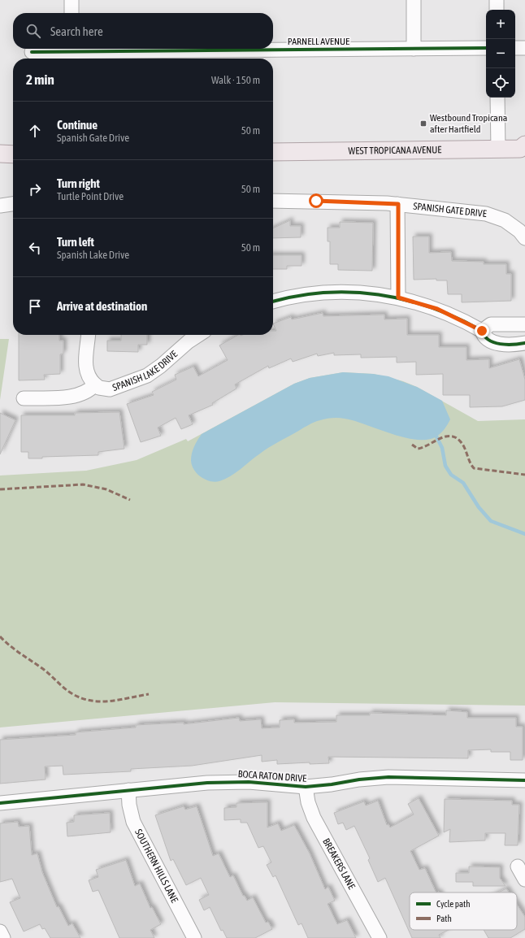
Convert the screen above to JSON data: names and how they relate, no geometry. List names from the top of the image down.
{
  "streets": {
    "main road": ["WEST TROPICANA AVENUE"],
    "street": [
      "PARNELL AVENUE",
      "SPANISH GATE DRIVE",
      "SPANISH LAKE DRIVE",
      "BOCA RATON DRIVE",
      "BREAKERS LANE",
      "SOUTHERN HILLS LANE"
    ]
  },
  "crossings": [
    ["BOCA RATON DRIVE", "BREAKERS LANE"],
    ["BOCA RATON DRIVE", "SOUTHERN HILLS LANE"]
  ],
  "places": {
    "transit": ["Westbound Tropicana after Hartfield"]
  },
  "legend": ["Cycle path", "Path"],
  "page": {
    "map_buttons": ["+", "−"],
    "search": "Search here",
    "heading": ["2 min", "Walk · 150 m"],
    "list": [
      ["Continue", "Spanish Gate Drive", "50 m"],
      ["Turn right", "Turtle Point Drive", "50 m"],
      ["Turn left", "Spanish Lake Drive", "50 m"],
      "Arrive at destination"
    ]
  }
}
